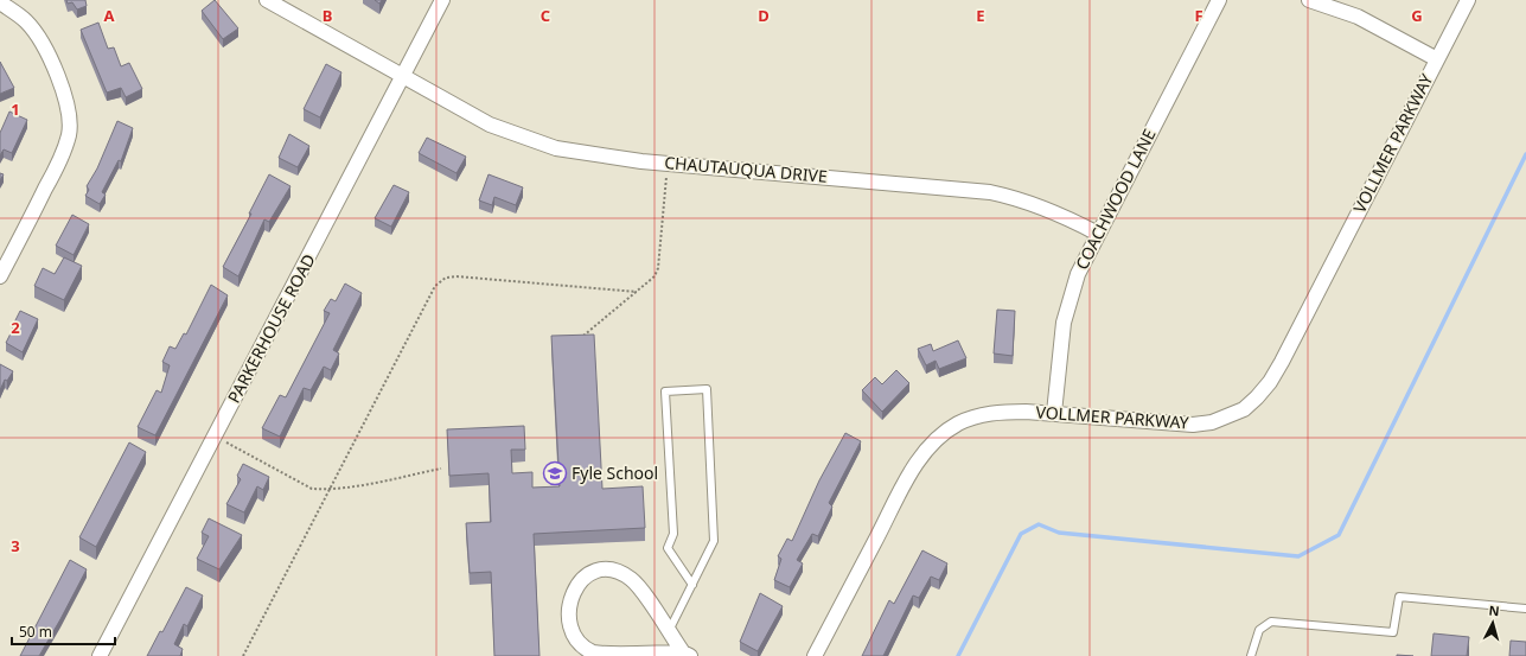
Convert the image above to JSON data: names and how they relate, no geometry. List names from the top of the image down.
{
  "streets": {
    "street": [
      "VOLLMER PARKWAY",
      "CHAUTAUQUA DRIVE",
      "COACHWOOD LANE",
      "PARKERHOUSE ROAD"
    ]
  },
  "crossings": [
    ["VOLLMER PARKWAY", "COACHWOOD LANE"],
    ["CHAUTAUQUA DRIVE", "COACHWOOD LANE"],
    ["CHAUTAUQUA DRIVE", "PARKERHOUSE ROAD"]
  ],
  "places": {
    "school or university": ["Fyle School"]
  },
  "scale_bar": "50 m",
  "north": "top",
  "grid": {
    "columns": [
      "A",
      "B",
      "C",
      "D",
      "E",
      "F",
      "G"
    ],
    "rows": ["1", "2", "3"]
  }
}
